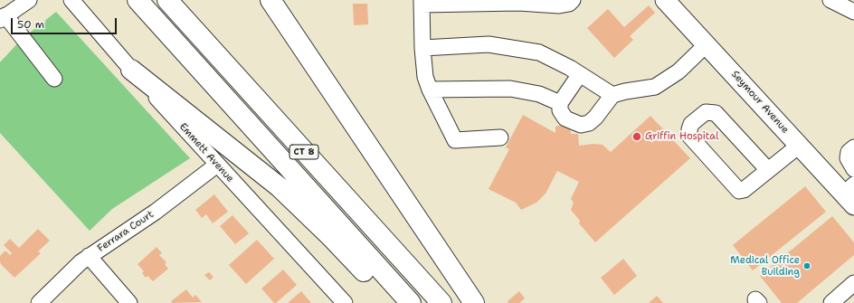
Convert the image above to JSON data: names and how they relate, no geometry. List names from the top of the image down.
{
  "streets": {
    "highway": ["CT 8"],
    "main road": ["Seymour Avenue"],
    "street": ["Emmett Avenue", "Ferrara Court"]
  },
  "crossings": [
    ["Emmett Avenue", "Ferrara Court"]
  ],
  "places": ["Griffin Hospital", "Medical Office Building"],
  "scale_bar": "50 m"
}
